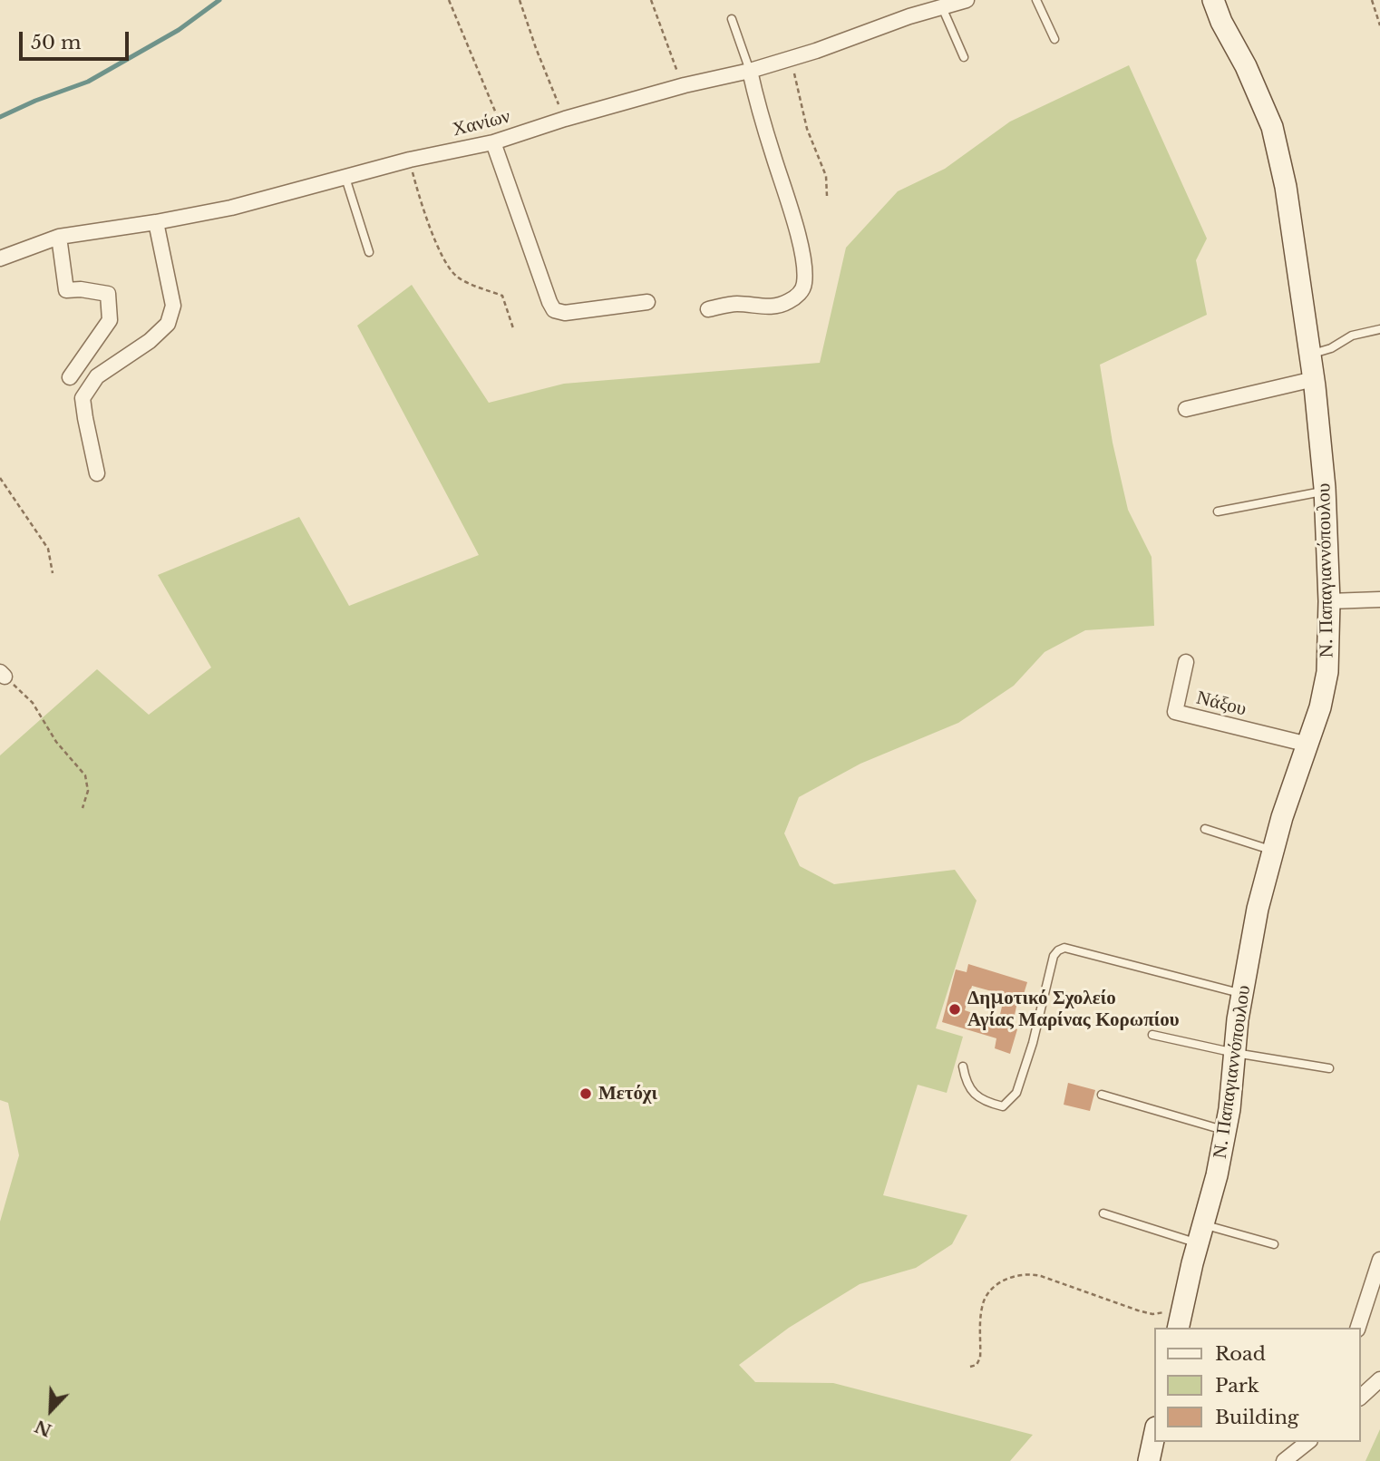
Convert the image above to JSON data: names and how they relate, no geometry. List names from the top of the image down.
{
  "streets": {
    "street": ["Χανίων", "Ν. Παπαγιαννόπουλου", "Νάξου"]
  },
  "crossings": [
    ["Ν. Παπαγιαννόπουλου", "Νάξου"]
  ],
  "places": ["Δημοτικό Σχολείο Αγίας Μαρίνας Κορωπίου", "Μετόχι"],
  "legend": ["Road", "Park", "Building"],
  "scale_bar": "50 m",
  "north": "bottom left"
}
